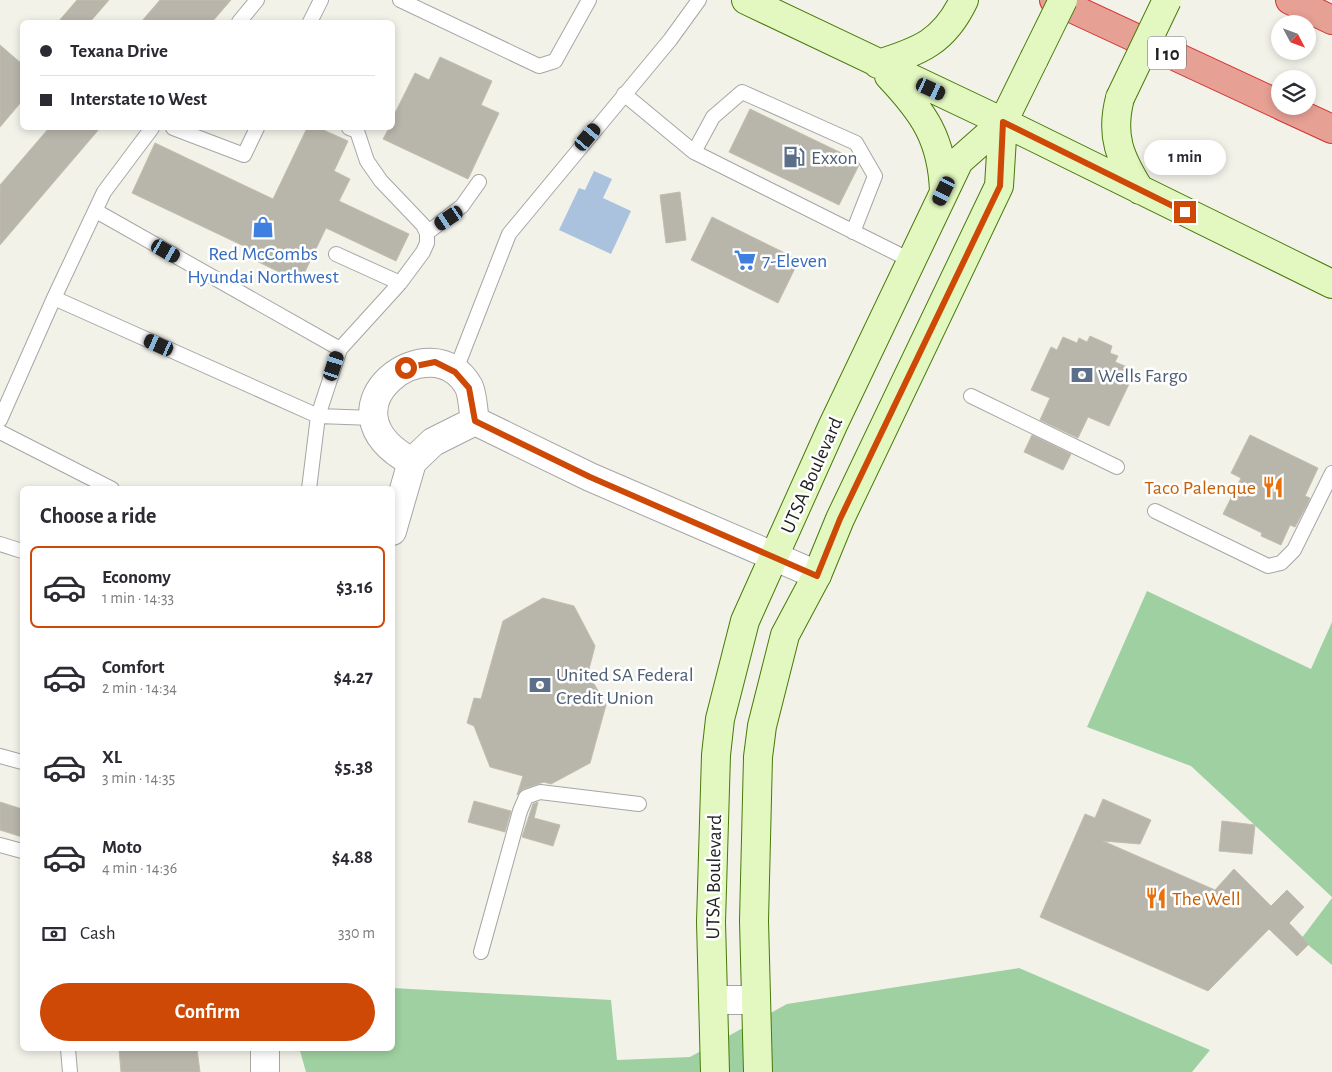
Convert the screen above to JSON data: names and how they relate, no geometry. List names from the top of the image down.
{
  "streets": {
    "highway": ["I 10"],
    "main road": ["UTSA Boulevard"]
  },
  "places": {
    "fuel station": ["Exxon"],
    "shop": ["Red McCombs Hyundai Northwest"],
    "supermarket": ["7-Eleven"],
    "bank": ["Wells Fargo", "United SA Federal Credit Union"],
    "restaurant": ["Taco Palenque", "The Well"]
  },
  "north": "bottom right",
  "page": {
    "banner": ["Texana Drive", "Interstate 10 West"],
    "bubble": "1 min",
    "heading": "Choose a ride",
    "list": [
      {
        "name": "Economy",
        "note": "1 min · 14:33",
        "value": "$3.16"
      },
      {
        "name": "Comfort",
        "note": "2 min · 14:34",
        "value": "$4.27"
      },
      {
        "name": "XL",
        "note": "3 min · 14:35",
        "value": "$5.38"
      },
      {
        "name": "Moto",
        "note": "4 min · 14:36",
        "value": "$4.88"
      }
    ],
    "pay": ["Cash", "330 m"],
    "buttons": "Confirm"
  }
}
